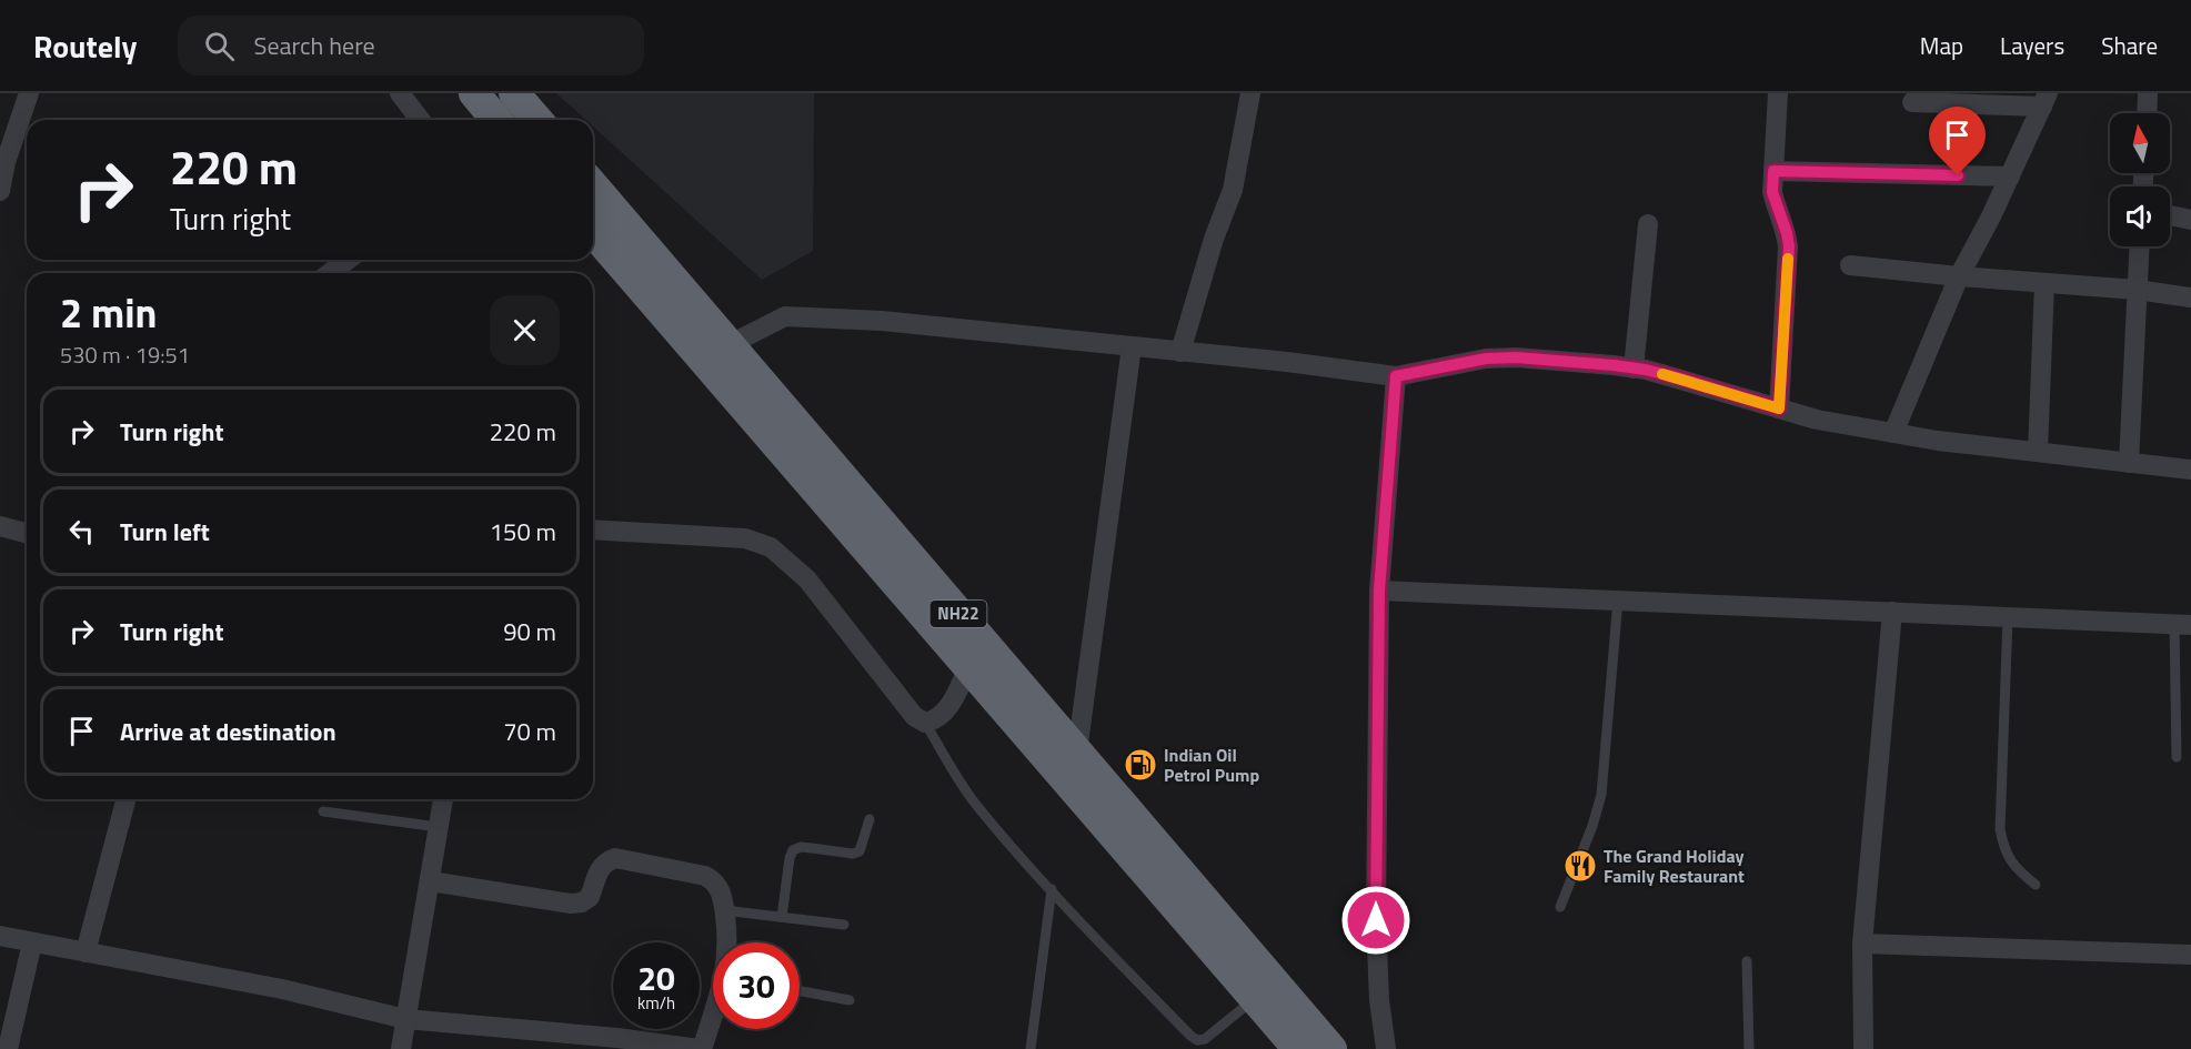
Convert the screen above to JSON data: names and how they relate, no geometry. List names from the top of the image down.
{
  "streets": {
    "highway": ["NH22"]
  },
  "places": {
    "fuel station": ["Indian Oil Petrol Pump"],
    "restaurant": ["The Grand Holiday Family Restaurant"]
  },
  "north": "top",
  "page": {
    "header": "Routely",
    "search": "Search here",
    "nav": ["Map", "Layers", "Share"],
    "turn": ["220 m", "Turn right"],
    "heading": ["2 min", "530 m · 19:51"],
    "list": [
      {
        "name": "Turn right",
        "value": "220 m"
      },
      {
        "name": "Turn left",
        "value": "150 m"
      },
      {
        "name": "Turn right",
        "value": "90 m"
      },
      {
        "name": "Arrive at destination",
        "value": "70 m"
      }
    ],
    "speed": "20 km/h",
    "limit": "30"
  }
}
